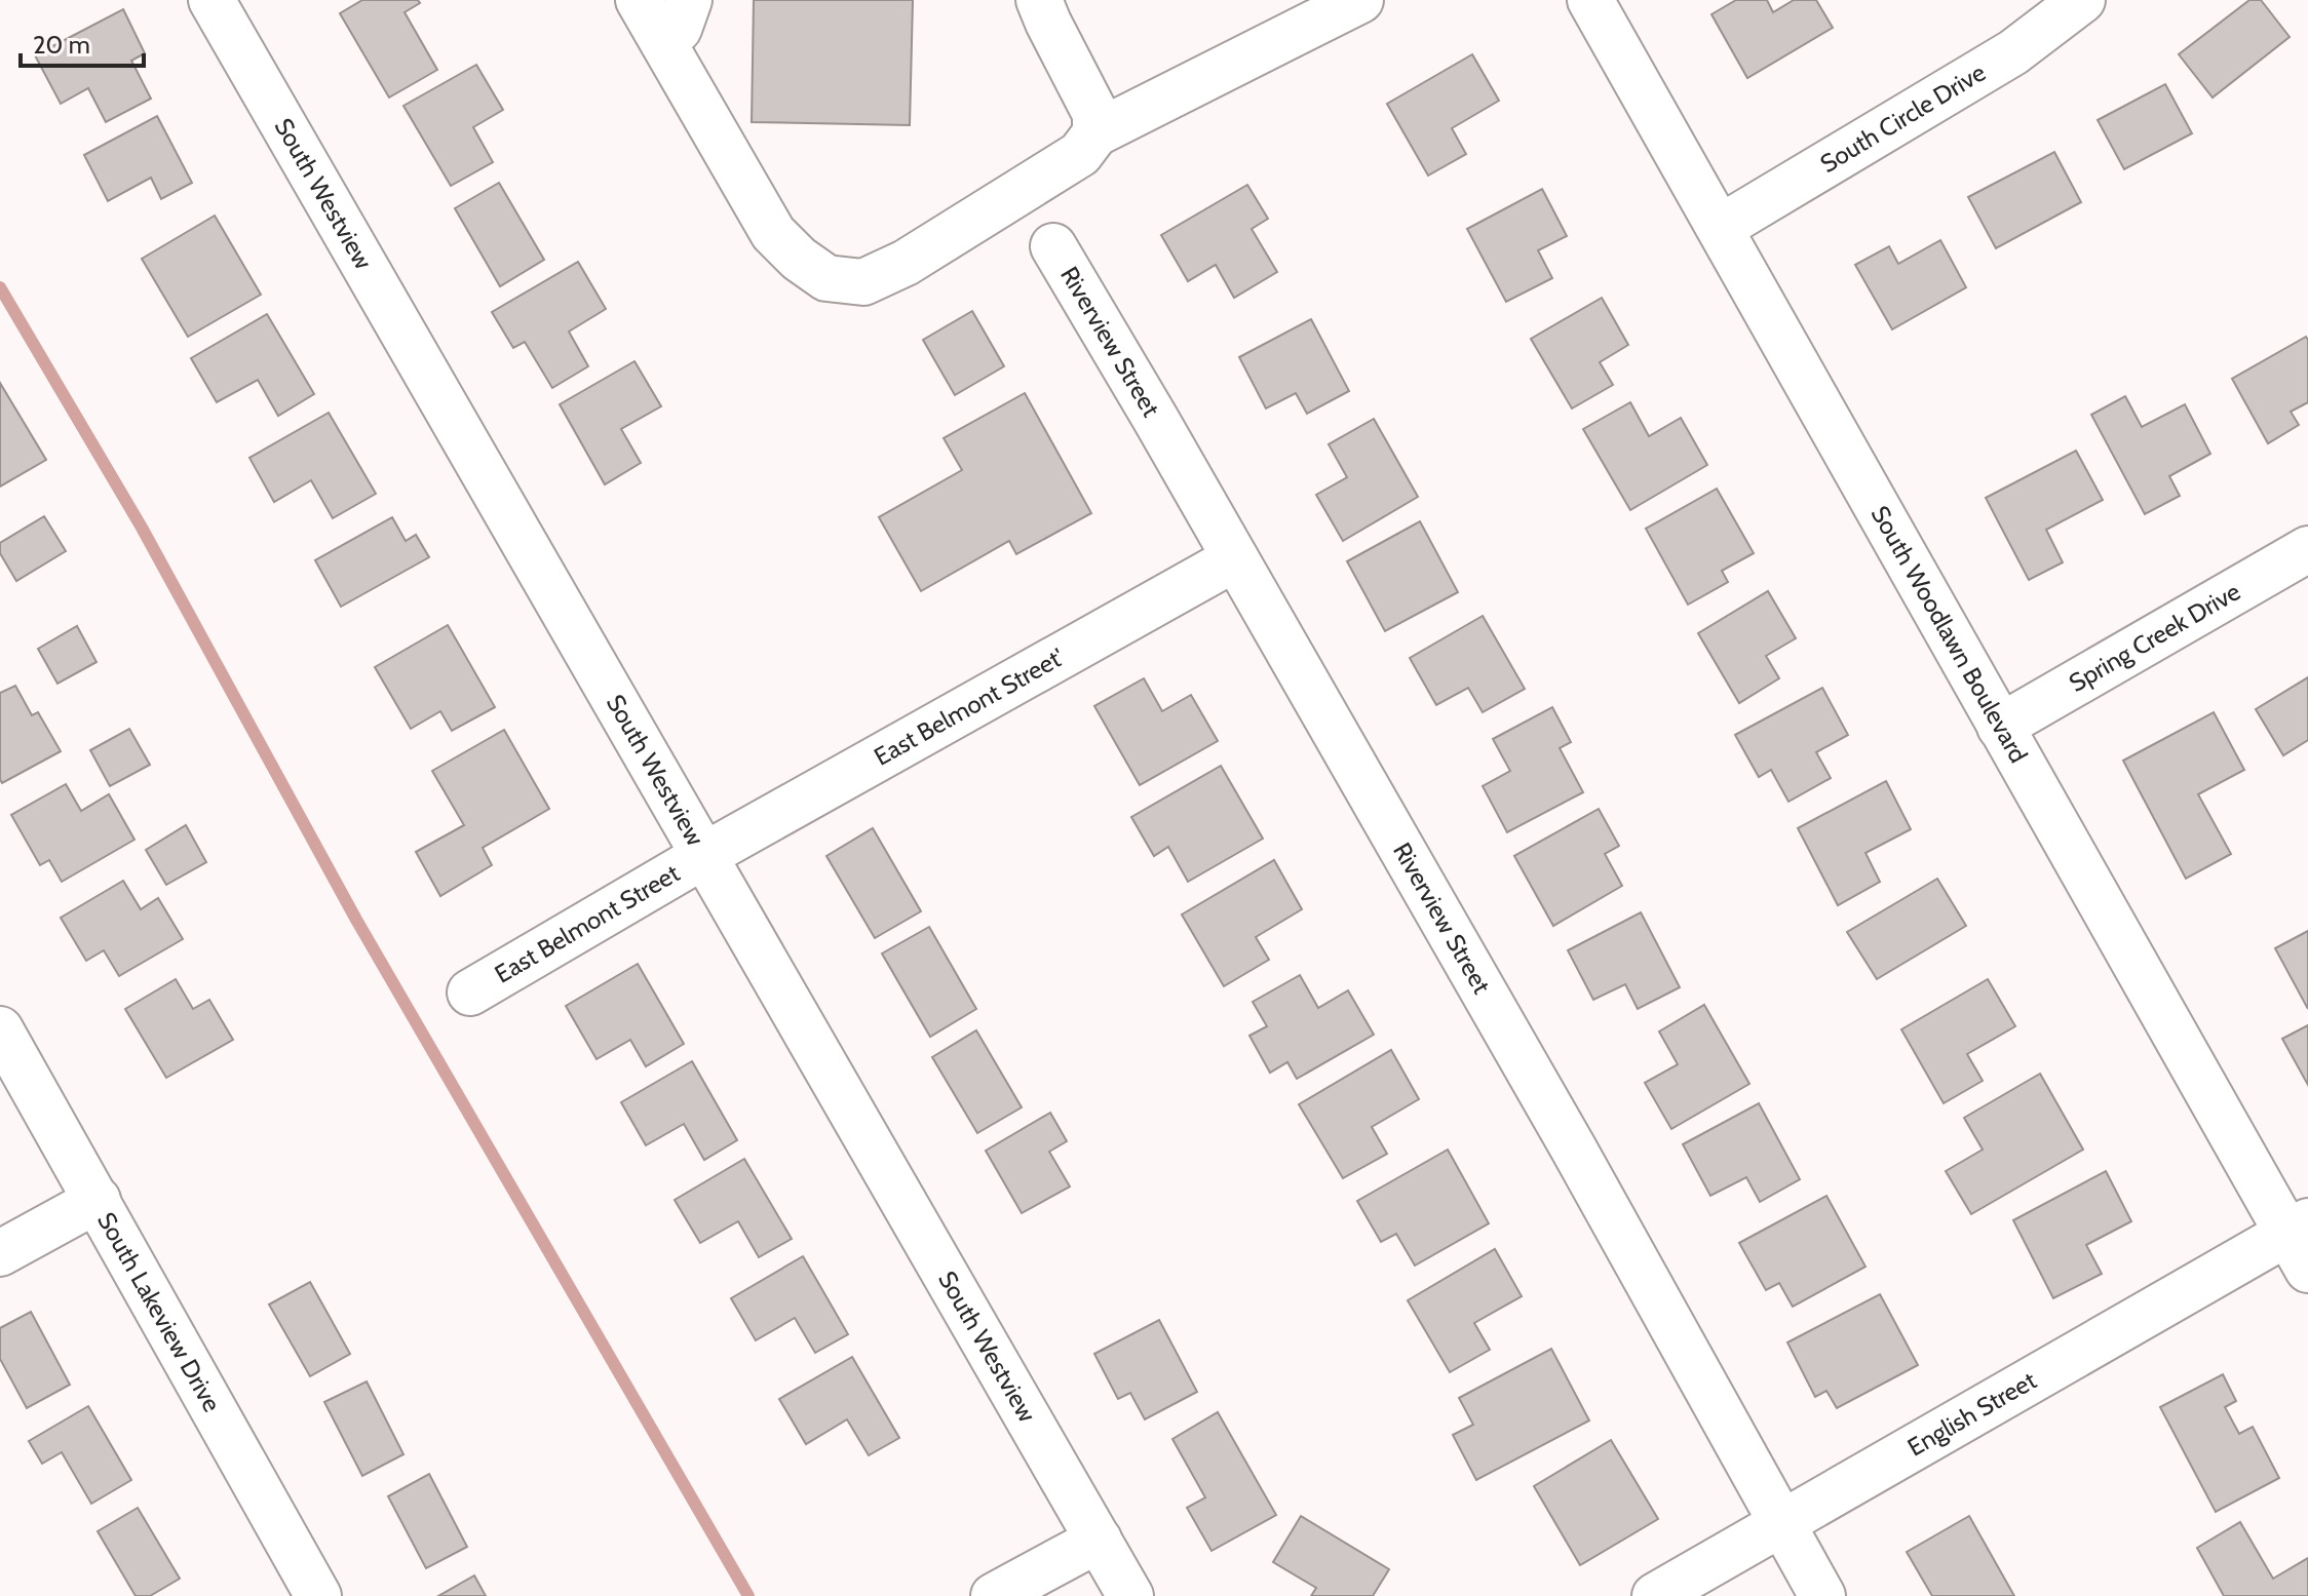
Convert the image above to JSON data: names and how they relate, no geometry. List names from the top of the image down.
{
  "streets": {
    "street": [
      "South Circle Drive",
      "South Westview",
      "Riverview Street",
      "South Woodlawn Boulevard",
      "Spring Creek Drive",
      "East Belmont Street'",
      "East Belmont Street",
      "South Lakeview Drive",
      "English Street"
    ]
  },
  "crossings": [
    ["South Circle Drive", "South Woodlawn Boulevard"],
    ["South Westview", "East Belmont Street'"],
    ["South Westview", "East Belmont Street"],
    ["Riverview Street", "East Belmont Street'"],
    ["Riverview Street", "English Street"],
    ["South Woodlawn Boulevard", "Spring Creek Drive"],
    ["South Woodlawn Boulevard", "English Street"],
    ["East Belmont Street'", "East Belmont Street"]
  ],
  "scale_bar": "20 m"
}
